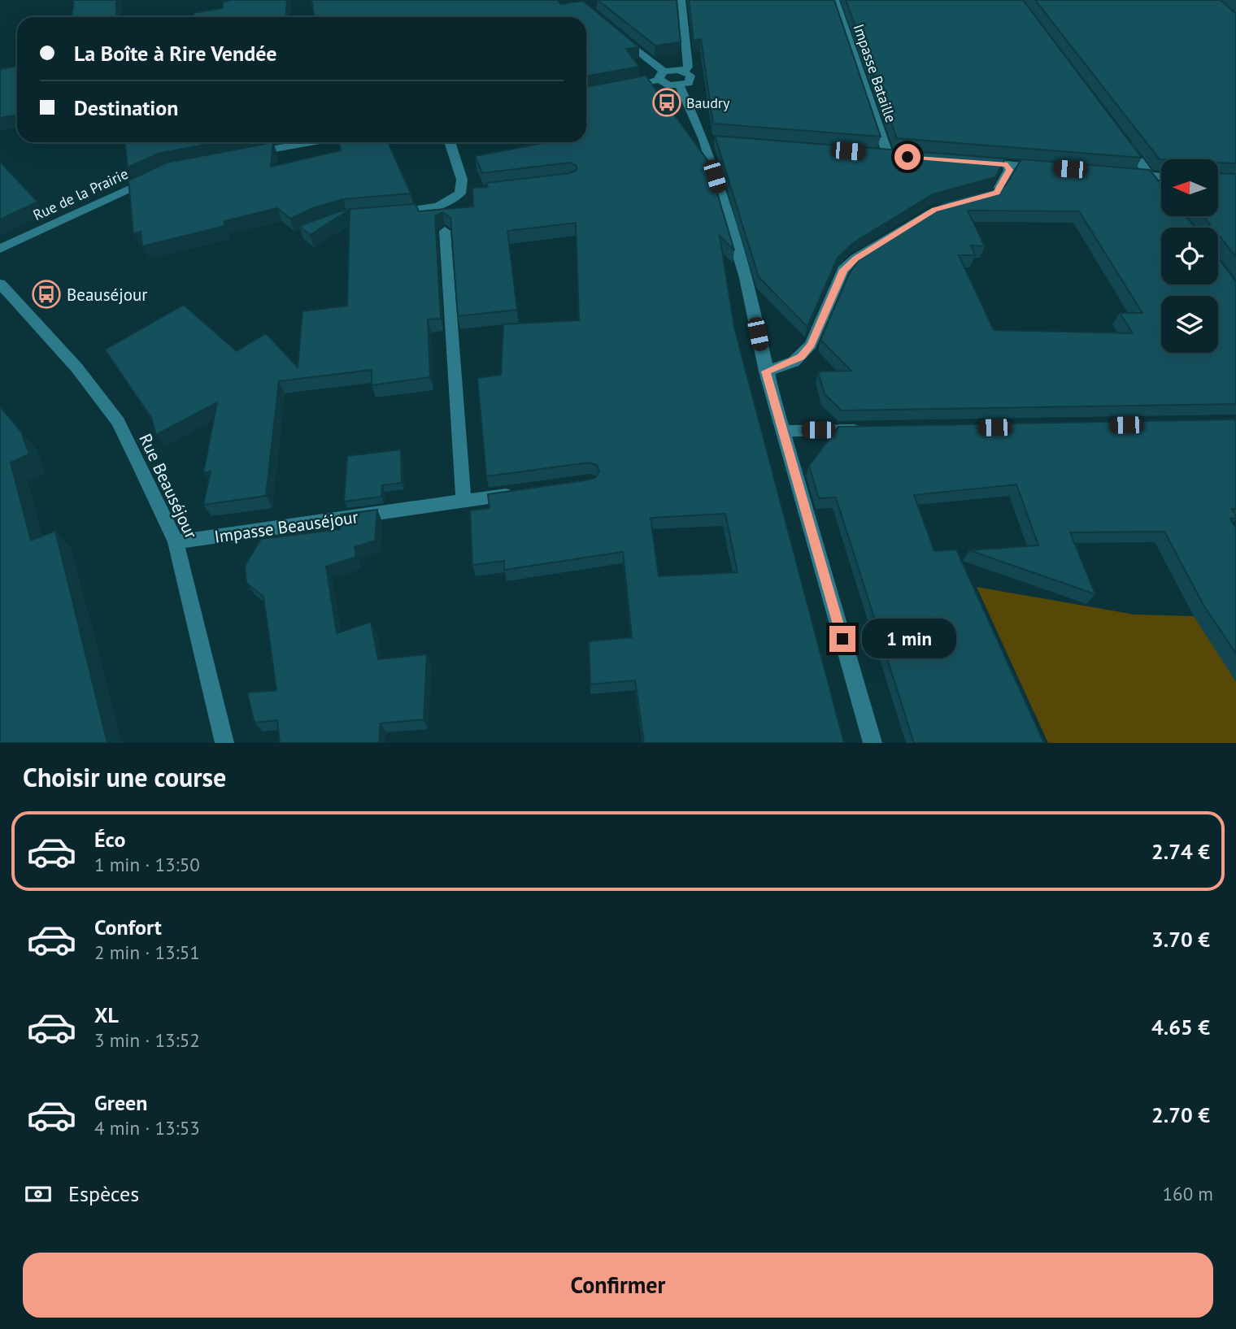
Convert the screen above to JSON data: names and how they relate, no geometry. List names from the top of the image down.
{
  "streets": {
    "street": [
      "Impasse Bataille",
      "Rue de la Prairie",
      "Rue Beauséjour",
      "Impasse Beauséjour"
    ]
  },
  "crossings": [
    ["Rue Beauséjour", "Impasse Beauséjour"]
  ],
  "places": {
    "bus stop": ["Baudry", "Beauséjour"]
  },
  "north": "left",
  "page": {
    "banner": ["La Boîte à Rire Vendée", "Destination"],
    "bubble": "1 min",
    "heading": "Choisir une course",
    "list": [
      {
        "name": "Éco",
        "note": "1 min · 13:50",
        "value": "2.74 €"
      },
      {
        "name": "Confort",
        "note": "2 min · 13:51",
        "value": "3.70 €"
      },
      {
        "name": "XL",
        "note": "3 min · 13:52",
        "value": "4.65 €"
      },
      {
        "name": "Green",
        "note": "4 min · 13:53",
        "value": "2.70 €"
      }
    ],
    "pay": ["Espèces", "160 m"],
    "buttons": "Confirmer"
  }
}
